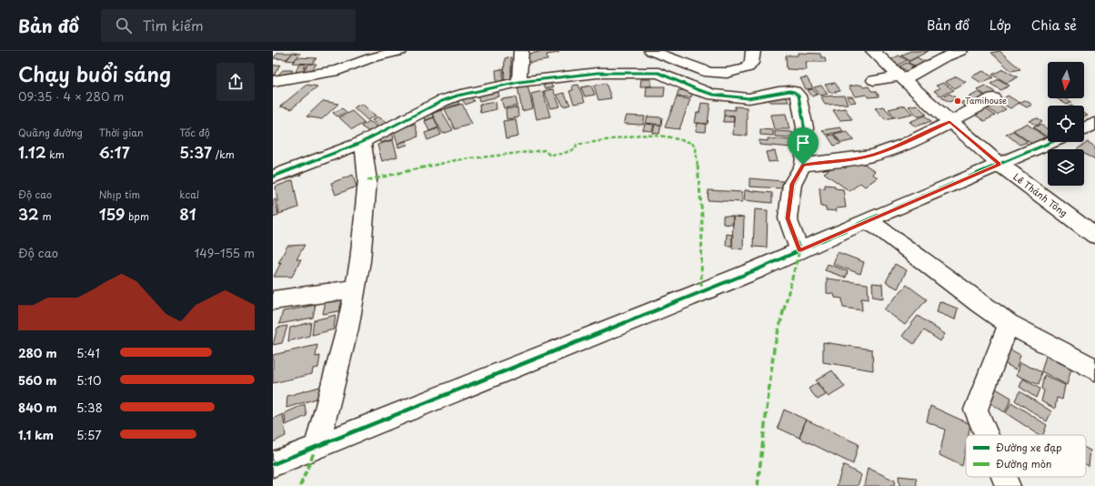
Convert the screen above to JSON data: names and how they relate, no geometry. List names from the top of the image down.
{
  "streets": {
    "street": ["Lê Thánh Tông"]
  },
  "places": ["Tamihouse"],
  "legend": ["Đường xe đạp", "Đường mòn"],
  "north": "bottom",
  "page": {
    "header": "Bản đồ",
    "search": "Tìm kiếm",
    "nav": ["Bản đồ", "Lớp", "Chia sẻ"],
    "heading": ["Chạy buổi sáng", "09:35 · 4 × 280 m"],
    "stats": [
      ["Quãng đường", "1.12 km"],
      ["Thời gian", "6:17"],
      ["Tốc độ", "5:37 /km"],
      ["Độ cao", "32 m"],
      ["Nhịp tim", "159 bpm"],
      ["kcal", "81"]
    ],
    "chart": ["Độ cao", "149–155 m"],
    "list": [
      {
        "name": "280 m",
        "note": "5:41"
      },
      {
        "name": "560 m",
        "note": "5:10"
      },
      {
        "name": "840 m",
        "note": "5:38"
      },
      {
        "name": "1.1 km",
        "note": "5:57"
      }
    ]
  }
}
